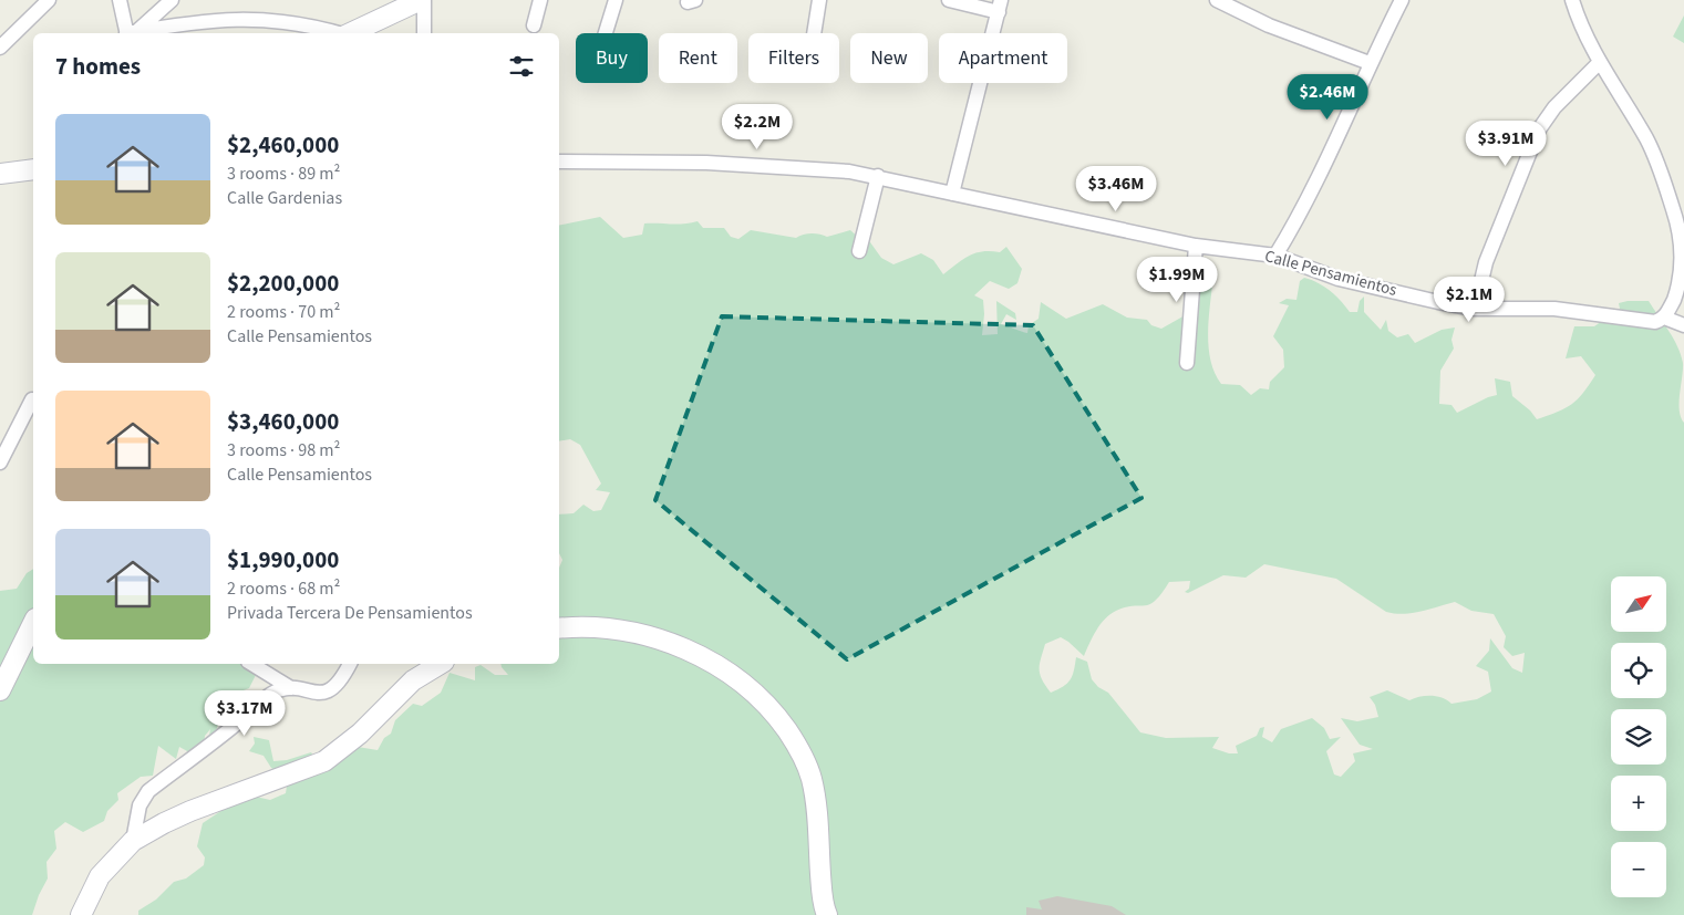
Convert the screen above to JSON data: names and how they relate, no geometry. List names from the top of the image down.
{
  "streets": {
    "street": ["Calle Pensamientos"]
  },
  "north": "top right",
  "page": {
    "chip": [
      "Buy",
      "Rent",
      "Filters",
      "New",
      "Apartment"
    ],
    "heading": "7 homes",
    "price": [
      "$2.46M",
      "$2.2M",
      "$3.91M",
      "$3.46M",
      "$1.99M",
      "$2.1M",
      "$3.17M"
    ],
    "list": [
      {
        "name": "$2,460,000",
        "note": "3 rooms · 89 m² · Calle Gardenias"
      },
      {
        "name": "$2,200,000",
        "note": "2 rooms · 70 m² · Calle Pensamientos"
      },
      {
        "name": "$3,460,000",
        "note": "3 rooms · 98 m² · Calle Pensamientos"
      },
      {
        "name": "$1,990,000",
        "note": "2 rooms · 68 m² · Privada Tercera De Pensamientos"
      }
    ],
    "map_buttons": ["+", "−"]
  }
}
